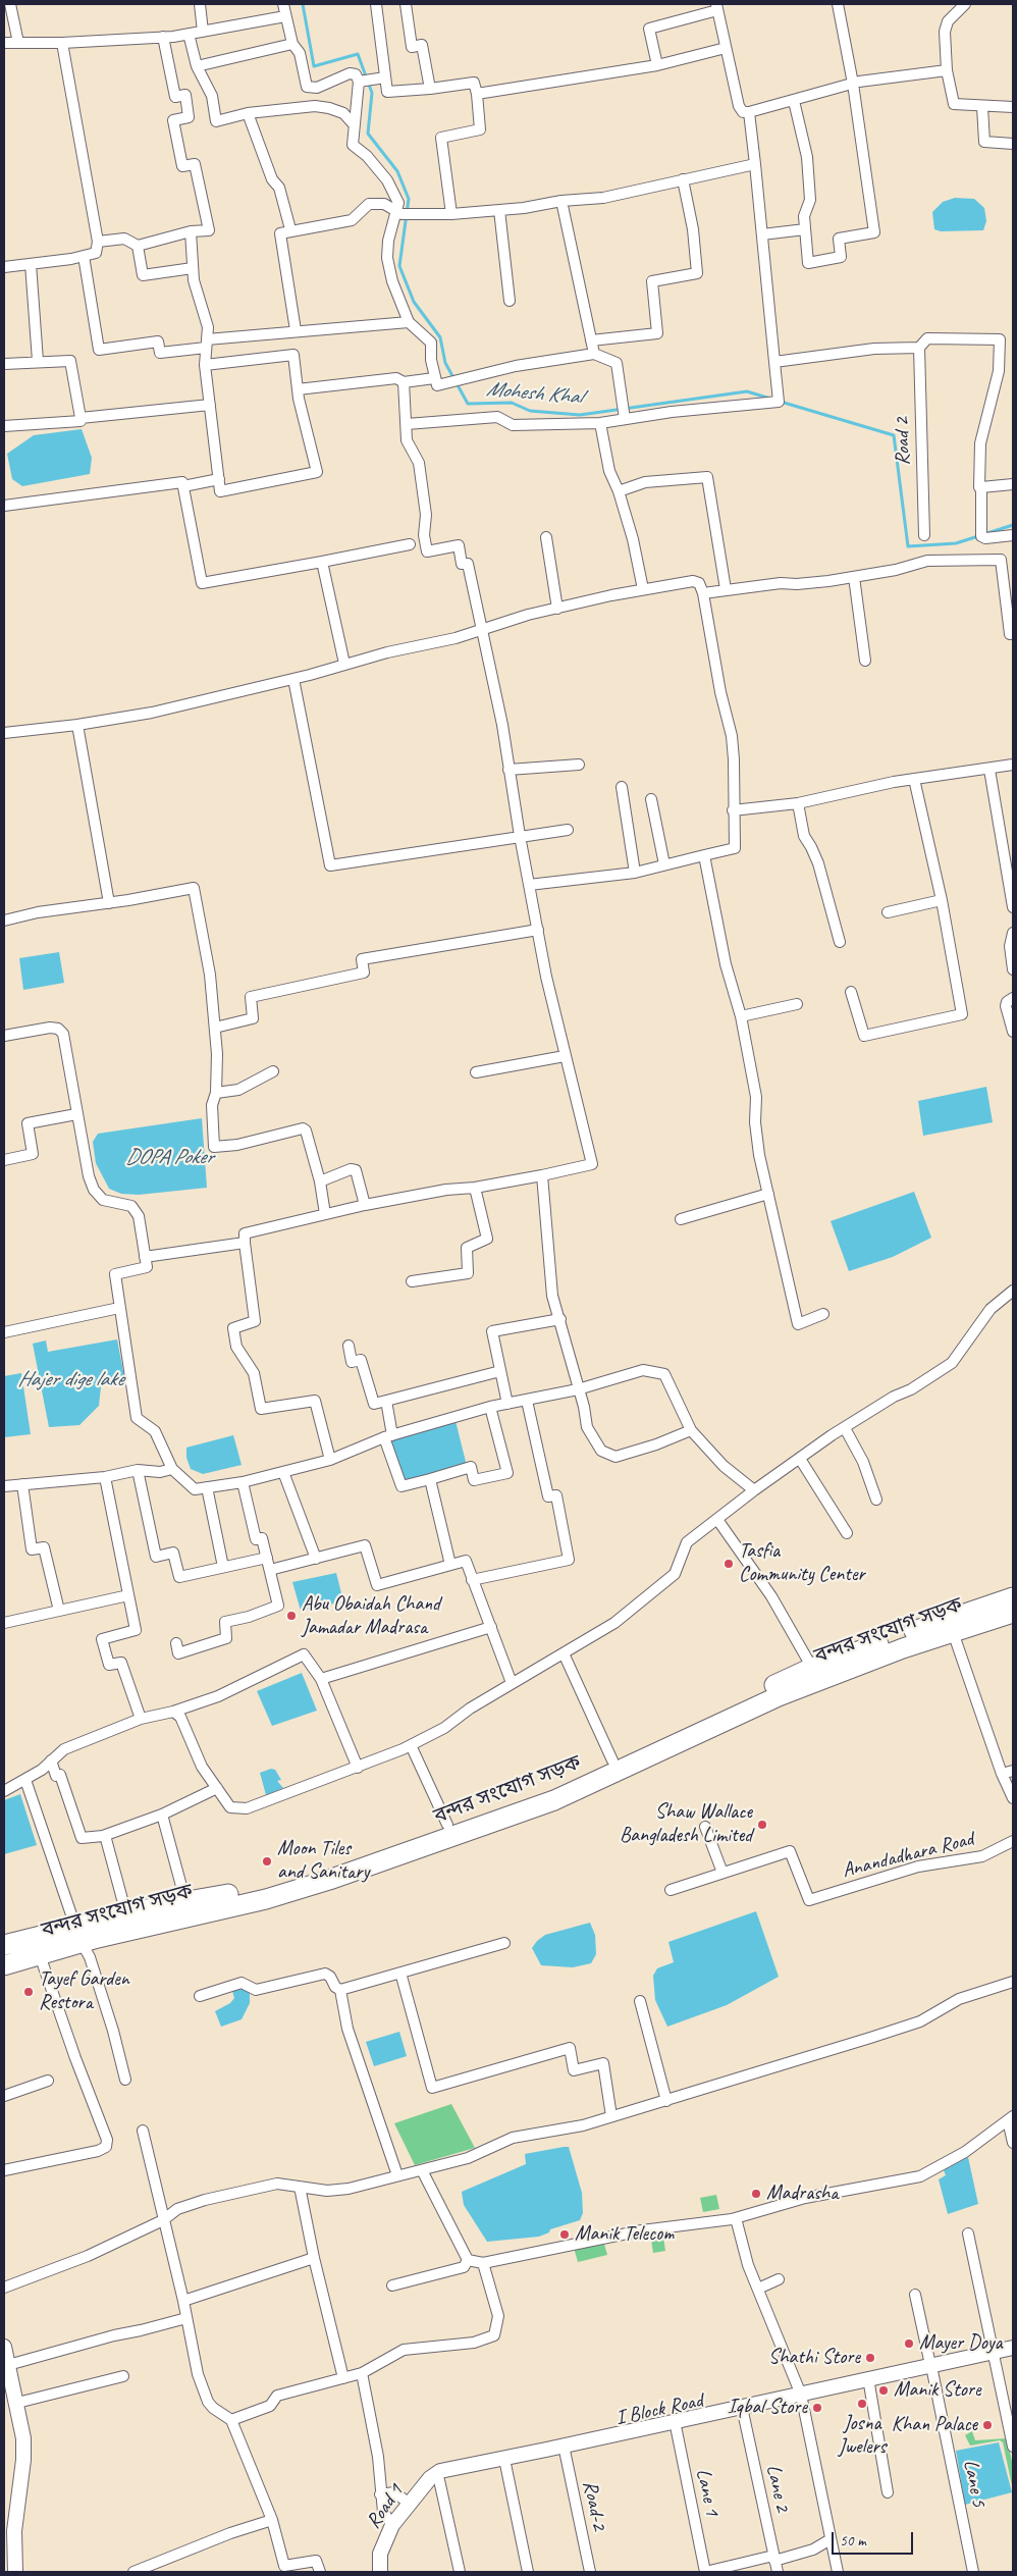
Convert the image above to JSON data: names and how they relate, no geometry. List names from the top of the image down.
{
  "streets": {
    "highway": ["বন্দর সংযোগ সড়ক"],
    "street": [
      "Road 2",
      "Anandadhara Road",
      "I Block Road",
      "Lane 5",
      "Lane 2",
      "Lane 1",
      "Road-2",
      "Road 1"
    ]
  },
  "crossings": [
    ["I Block Road", "Lane 5"],
    ["I Block Road", "Lane 2"],
    ["I Block Road", "Lane 1"],
    ["I Block Road", "Road-2"],
    ["I Block Road", "Road 1"]
  ],
  "water": ["Mohesh Khal", "DOPA Poker", "Hajer dige lake"],
  "places": [
    "Tasfia Community Center",
    "Abu Obaidah Chand Jamadar Madrasa",
    "Shaw Wallace Bangladesh Limited",
    "Moon Tiles and Sanitary",
    "Tayef Garden Restora",
    "Madrasha",
    "Manik Telecom",
    "Mayer Doya",
    "Shathi Store",
    "Manik Store",
    "Josna Jwelers",
    "Iqbal Store",
    "Khan Palace"
  ],
  "scale_bar": "50 m"
}
